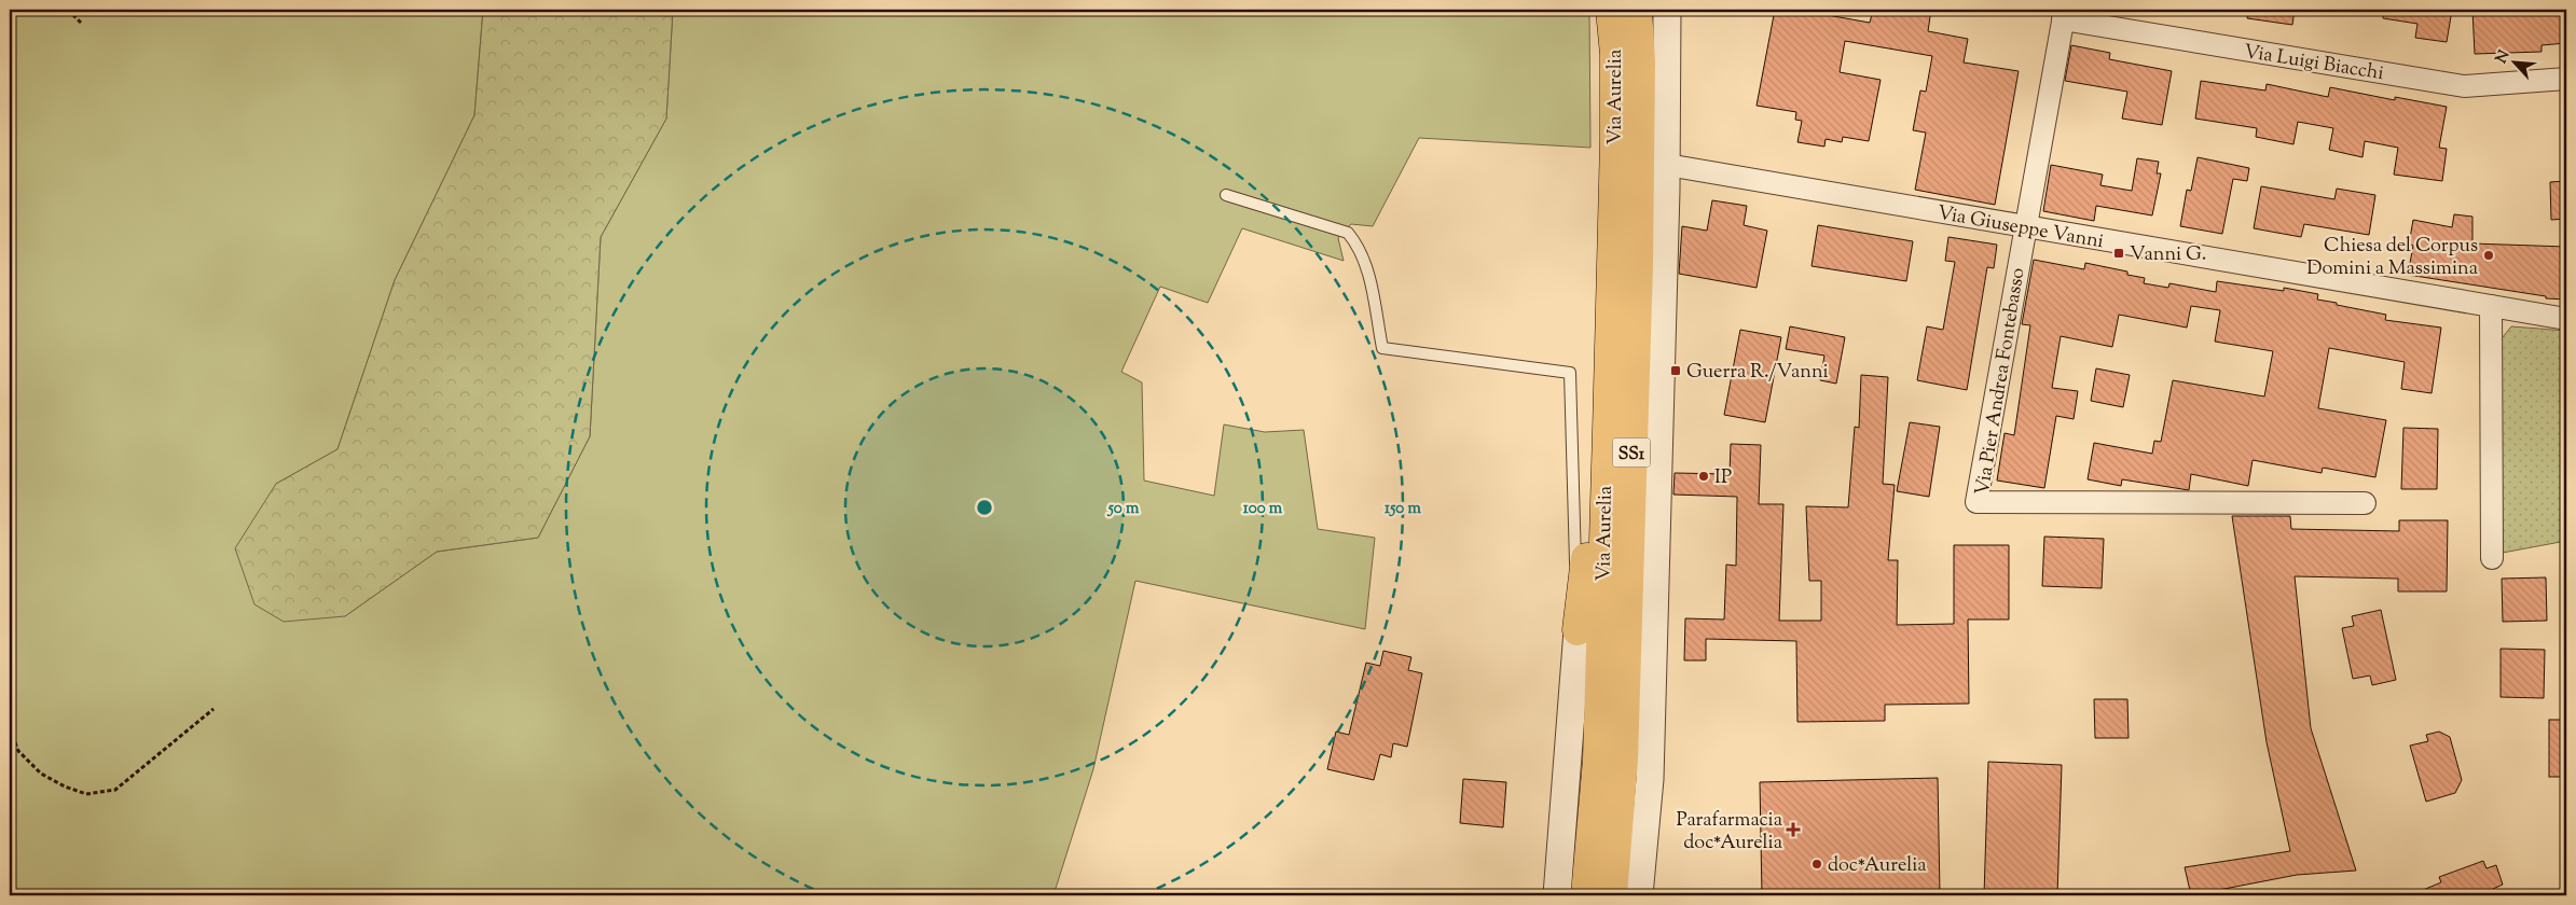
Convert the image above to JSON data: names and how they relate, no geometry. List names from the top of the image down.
{
  "streets": {
    "highway": ["Via Aurelia", "SS1"],
    "street": ["Via Luigi Biacchi", "Via Giuseppe Vanni", "Via Pier Andrea Fontebasso"]
  },
  "crossings": [
    ["Via Luigi Biacchi", "Via Pier Andrea Fontebasso"],
    ["Via Giuseppe Vanni", "Via Pier Andrea Fontebasso"]
  ],
  "places": {
    "transit": ["Vanni G.", "Guerra R./Vanni"],
    "other": ["Chiesa del Corpus Domini a Massimina", "IP", "doc*Aurelia"],
    "health": ["Parafarmacia doc*Aurelia"]
  },
  "north": "top left",
  "rings": ["50 m", "100 m", "150 m"]
}
